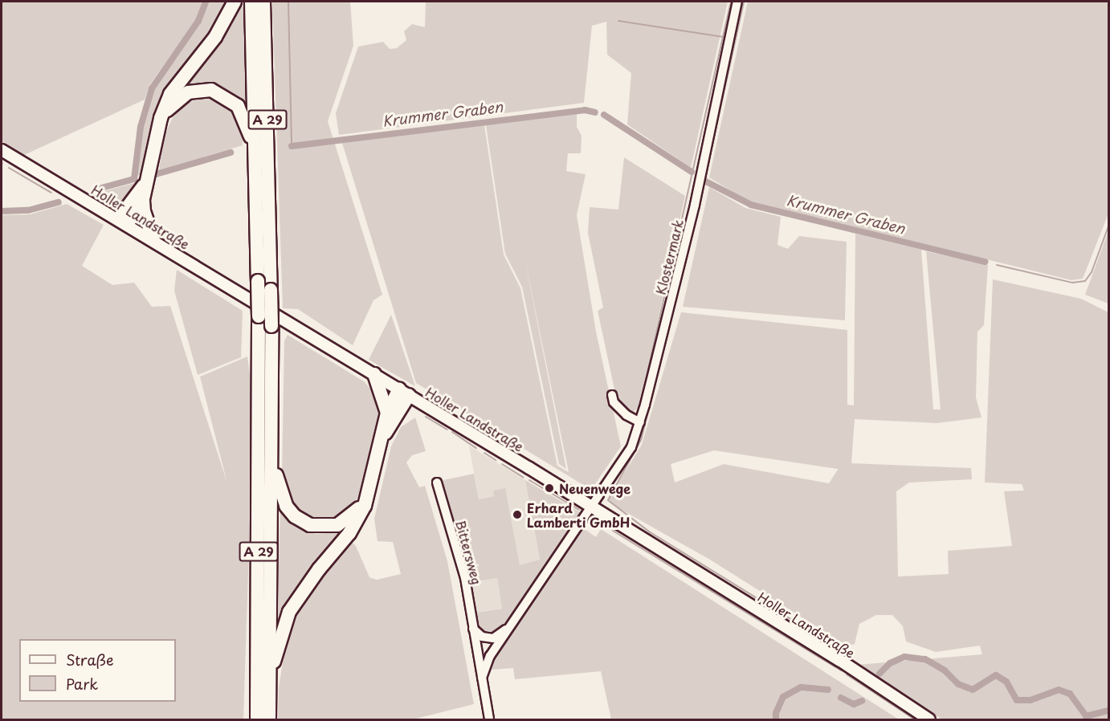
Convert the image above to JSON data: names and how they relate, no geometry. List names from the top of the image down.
{
  "streets": {
    "highway": ["A 29"],
    "main road": ["Holler Landstraße"],
    "street": ["Klostermark", "Bittersweg"]
  },
  "crossings": [
    ["Holler Landstraße", "Klostermark"]
  ],
  "water": ["Krummer Graben"],
  "places": ["Neuenwege", "Erhard Lamberti GmbH"],
  "legend": ["Straße", "Park"]
}
